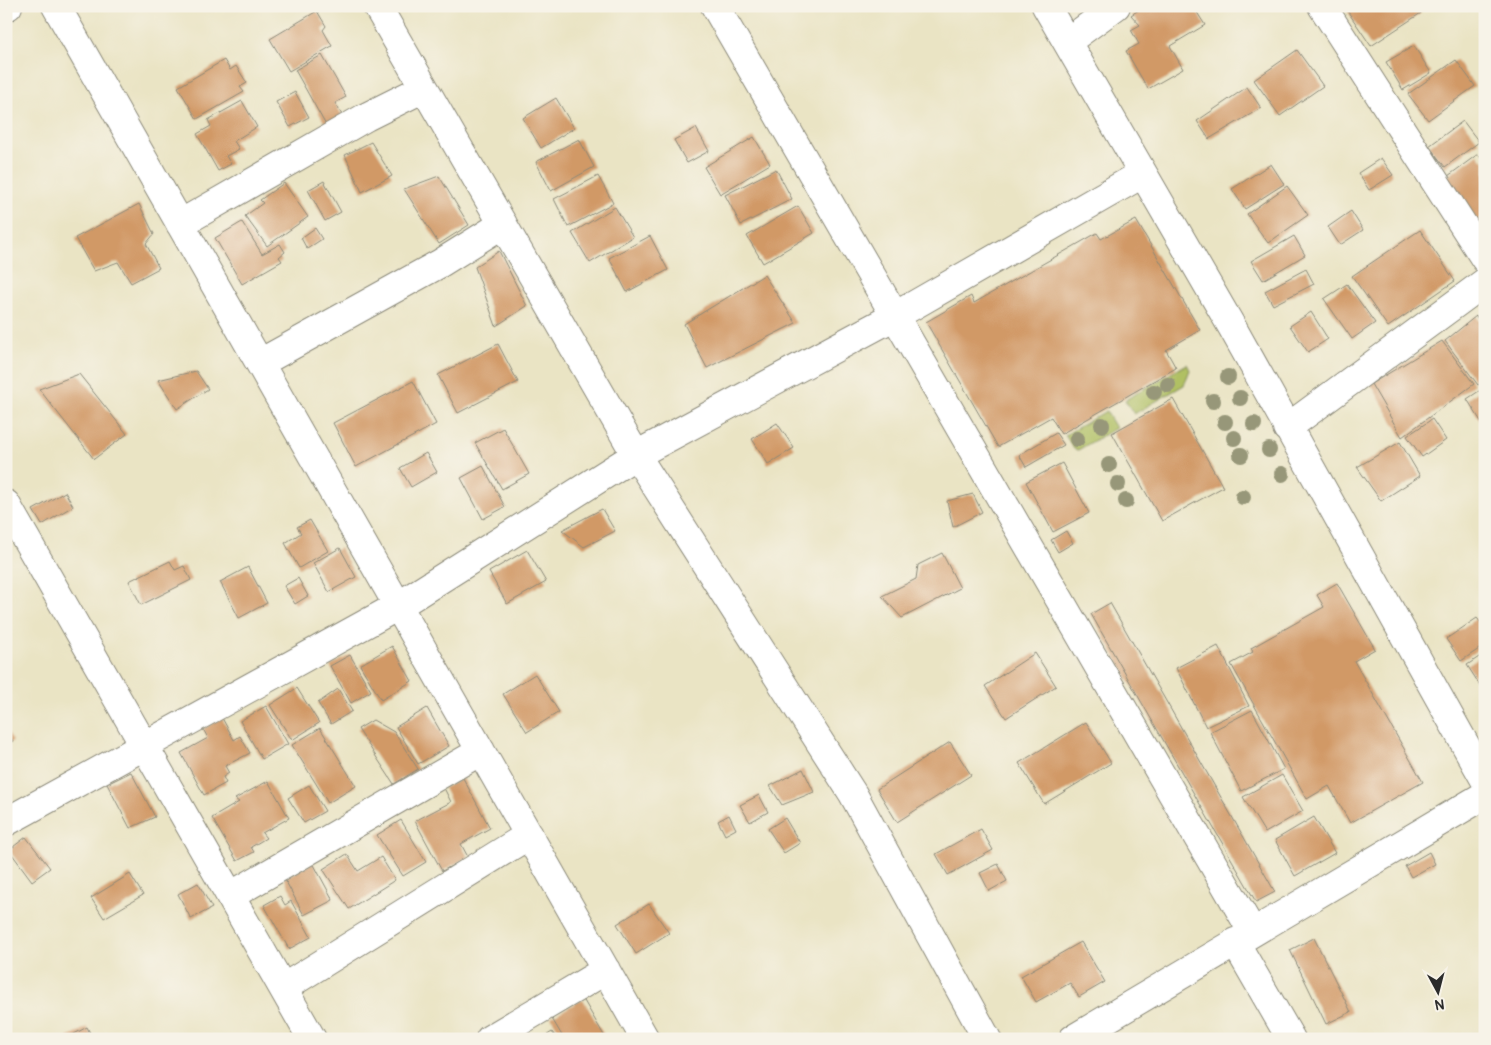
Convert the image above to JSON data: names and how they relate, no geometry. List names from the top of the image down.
{
  "north": "bottom"
}
